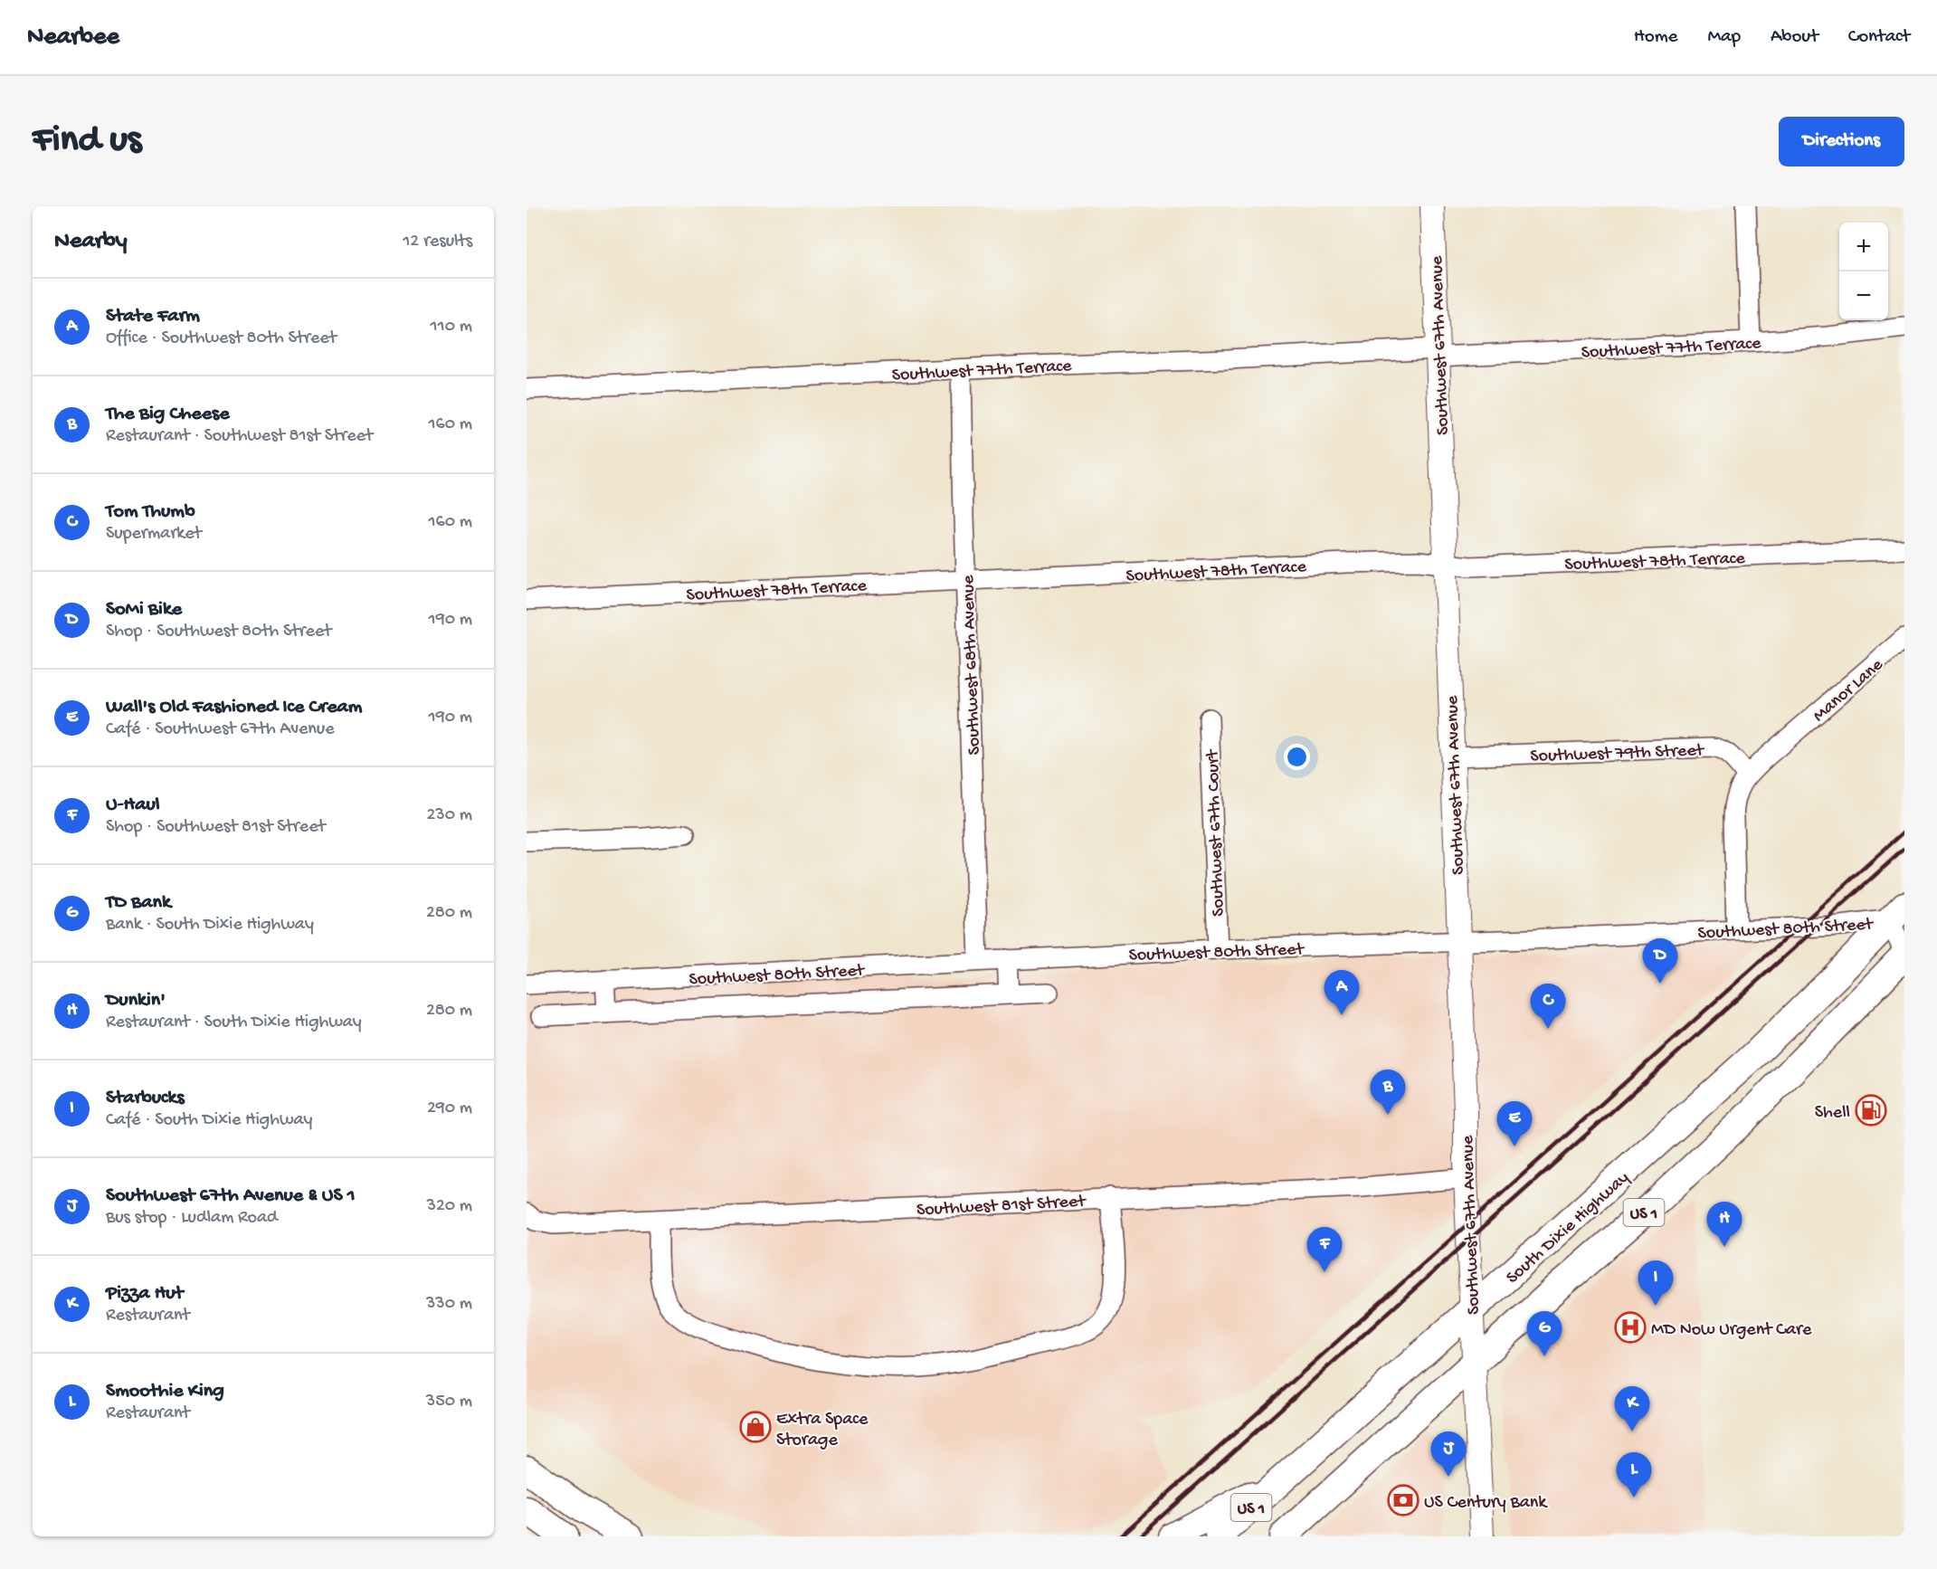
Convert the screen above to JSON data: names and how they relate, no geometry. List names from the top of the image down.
{
  "streets": {
    "highway": ["US 1", "South Dixie Highway"],
    "main road": ["Southwest 67th Avenue"],
    "street": [
      "Southwest 77th Terrace",
      "Southwest 78th Terrace",
      "Southwest 68th Avenue",
      "Manor Lane",
      "Southwest 79th Street",
      "Southwest 67th Court",
      "Southwest 80th Street",
      "Southwest 81st Street"
    ]
  },
  "crossings": [
    ["Southwest 67th Avenue", "Southwest 77th Terrace"],
    ["Southwest 67th Avenue", "Southwest 78th Terrace"],
    ["Southwest 67th Avenue", "Southwest 79th Street"],
    ["Southwest 67th Avenue", "Southwest 80th Street"],
    ["Southwest 67th Avenue", "Southwest 81st Street"],
    ["Southwest 67th Avenue", "US 1"],
    ["Southwest 67th Avenue", "South Dixie Highway"],
    ["Southwest 77th Terrace", "Southwest 68th Avenue"],
    ["Southwest 78th Terrace", "Southwest 68th Avenue"],
    ["Southwest 68th Avenue", "Southwest 80th Street"],
    ["Manor Lane", "Southwest 79th Street"],
    ["Southwest 67th Court", "Southwest 80th Street"],
    ["Southwest 80th Street", "South Dixie Highway"]
  ],
  "places": {
    "fuel station": ["Shell"],
    "hospital": ["MD Now Urgent Care"],
    "shop": ["Extra Space Storage"],
    "bank": ["US Century Bank"]
  },
  "page": {
    "header": "Nearbee",
    "nav": [
      "Home",
      "Map",
      "About",
      "Contact"
    ],
    "buttons": "Directions",
    "title": "Find us",
    "heading": ["Nearby", "12 results"],
    "map_buttons": ["+", "−"],
    "list": [
      {
        "mark": "A",
        "name": "State Farm",
        "note": "Office · Southwest 80th Street",
        "value": "110 m"
      },
      {
        "mark": "B",
        "name": "The Big Cheese",
        "note": "Restaurant · Southwest 81st Street",
        "value": "160 m"
      },
      {
        "mark": "C",
        "name": "Tom Thumb",
        "note": "Supermarket",
        "value": "160 m"
      },
      {
        "mark": "D",
        "name": "SoMi Bike",
        "note": "Shop · Southwest 80th Street",
        "value": "190 m"
      },
      {
        "mark": "E",
        "name": "Wall's Old Fashioned Ice Cream",
        "note": "Café · Southwest 67th Avenue",
        "value": "190 m"
      },
      {
        "mark": "F",
        "name": "U-Haul",
        "note": "Shop · Southwest 81st Street",
        "value": "230 m"
      },
      {
        "mark": "G",
        "name": "TD Bank",
        "note": "Bank · South Dixie Highway",
        "value": "280 m"
      },
      {
        "mark": "H",
        "name": "Dunkin'",
        "note": "Restaurant · South Dixie Highway",
        "value": "280 m"
      },
      {
        "mark": "I",
        "name": "Starbucks",
        "note": "Café · South Dixie Highway",
        "value": "290 m"
      },
      {
        "mark": "J",
        "name": "Southwest 67th Avenue & US 1",
        "note": "Bus stop · Ludlam Road",
        "value": "320 m"
      },
      {
        "mark": "K",
        "name": "Pizza Hut",
        "note": "Restaurant",
        "value": "330 m"
      },
      {
        "mark": "L",
        "name": "Smoothie King",
        "note": "Restaurant",
        "value": "350 m"
      }
    ],
    "pins": [
      "D",
      "A",
      "C",
      "B",
      "E",
      "H",
      "F",
      "I",
      "G",
      "K",
      "J",
      "L"
    ]
  }
}
